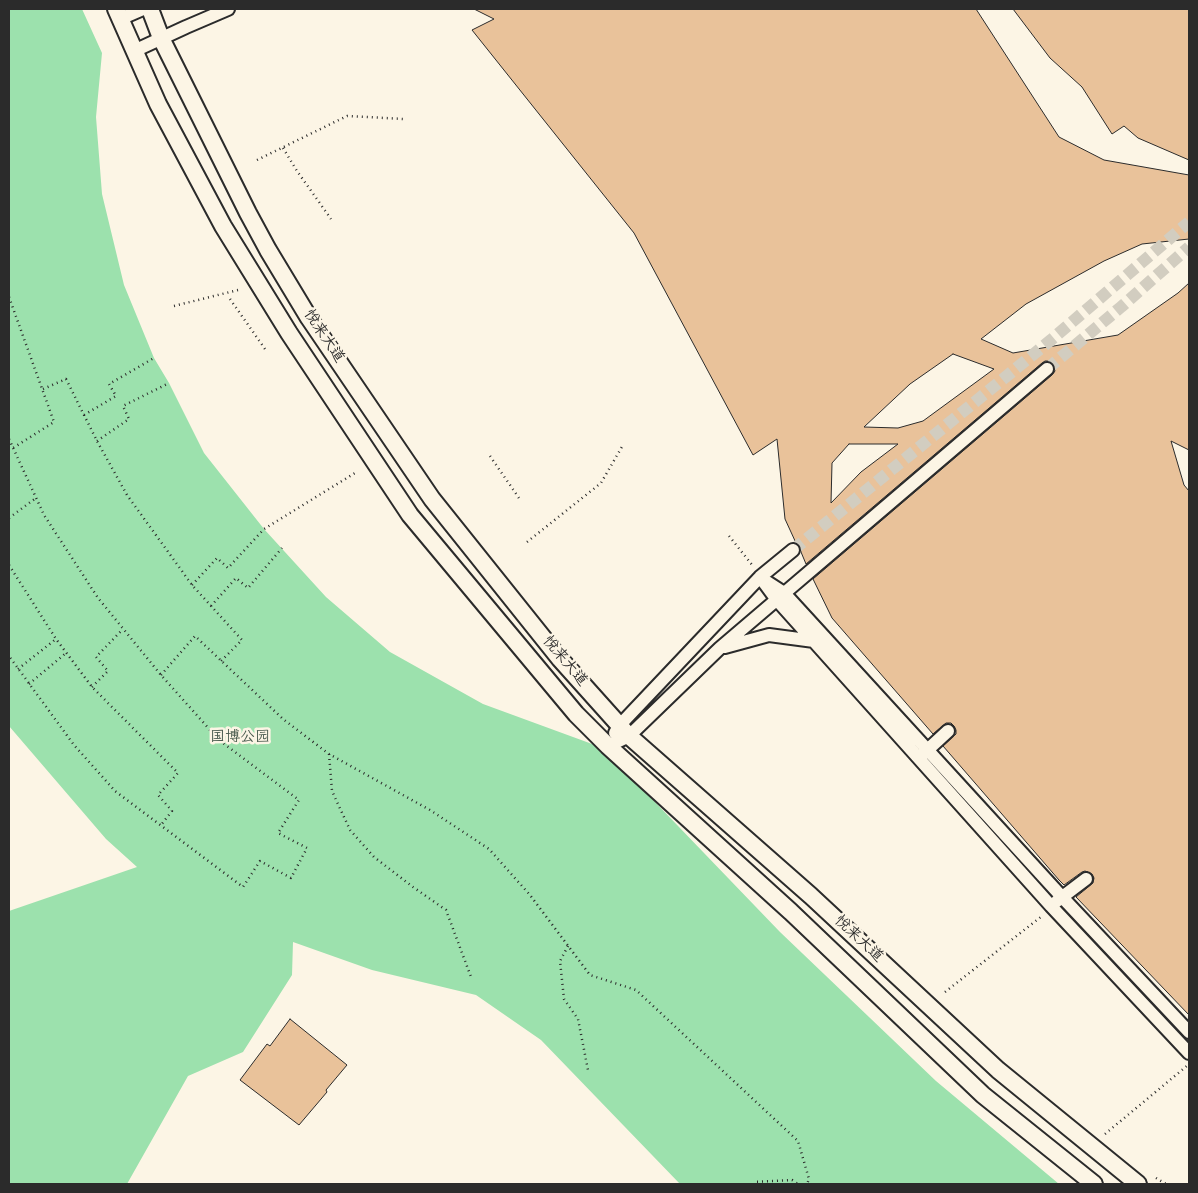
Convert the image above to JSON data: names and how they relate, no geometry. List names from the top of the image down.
{
  "streets": {
    "main road": ["悦来大道"]
  },
  "parks": ["国博公园"]
}
